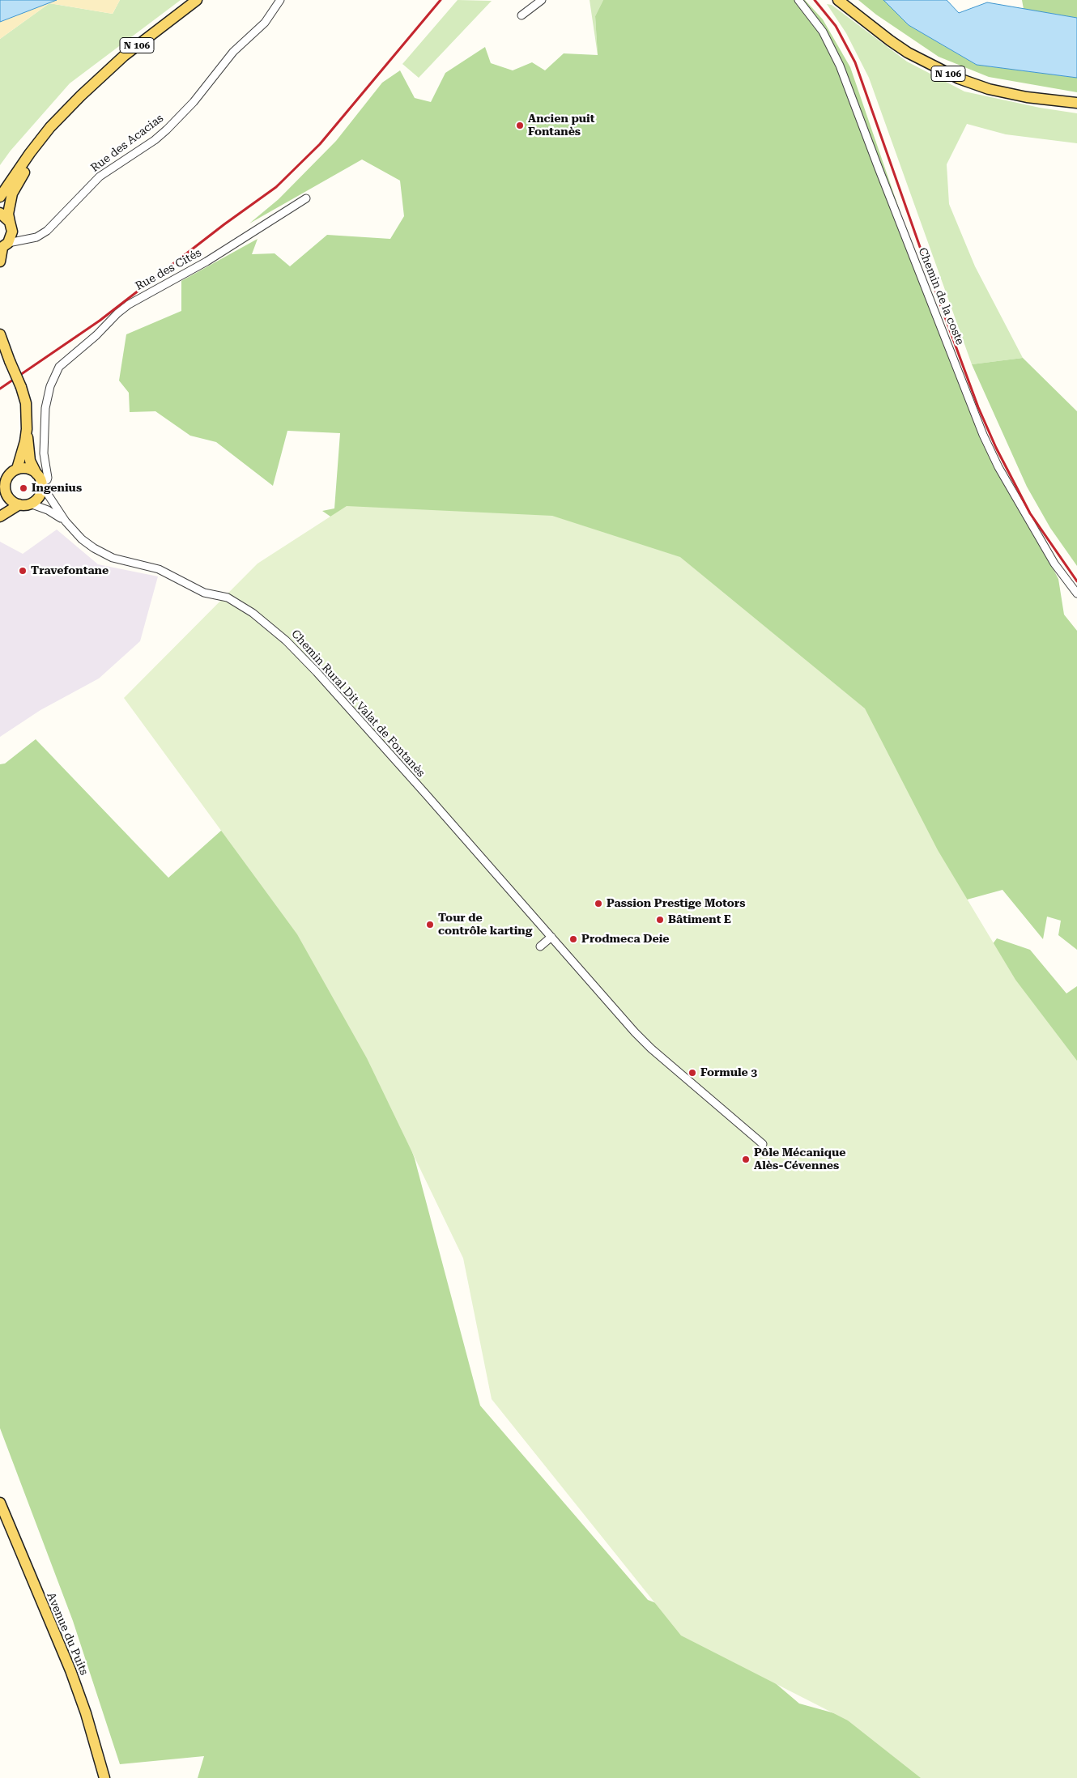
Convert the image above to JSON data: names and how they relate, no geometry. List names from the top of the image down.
{
  "streets": {
    "main road": ["N 106", "Avenue du Puits"],
    "street": [
      "Rue des Acacias",
      "Rue des Cités",
      "Chemin de la coste",
      "Chemin Rural Dit Valat de Fontanès"
    ]
  },
  "crossings": [
    ["Rue des Cités", "Chemin Rural Dit Valat de Fontanès"]
  ],
  "places": [
    "Ancien puit Fontanès",
    "Ingenius",
    "Travefontane",
    "Passion Prestige Motors",
    "Bâtiment E",
    "Tour de contrôle karting",
    "Prodmeca Deie",
    "Formule 3",
    "Pôle Mécanique Alès-Cévennes"
  ]
}
